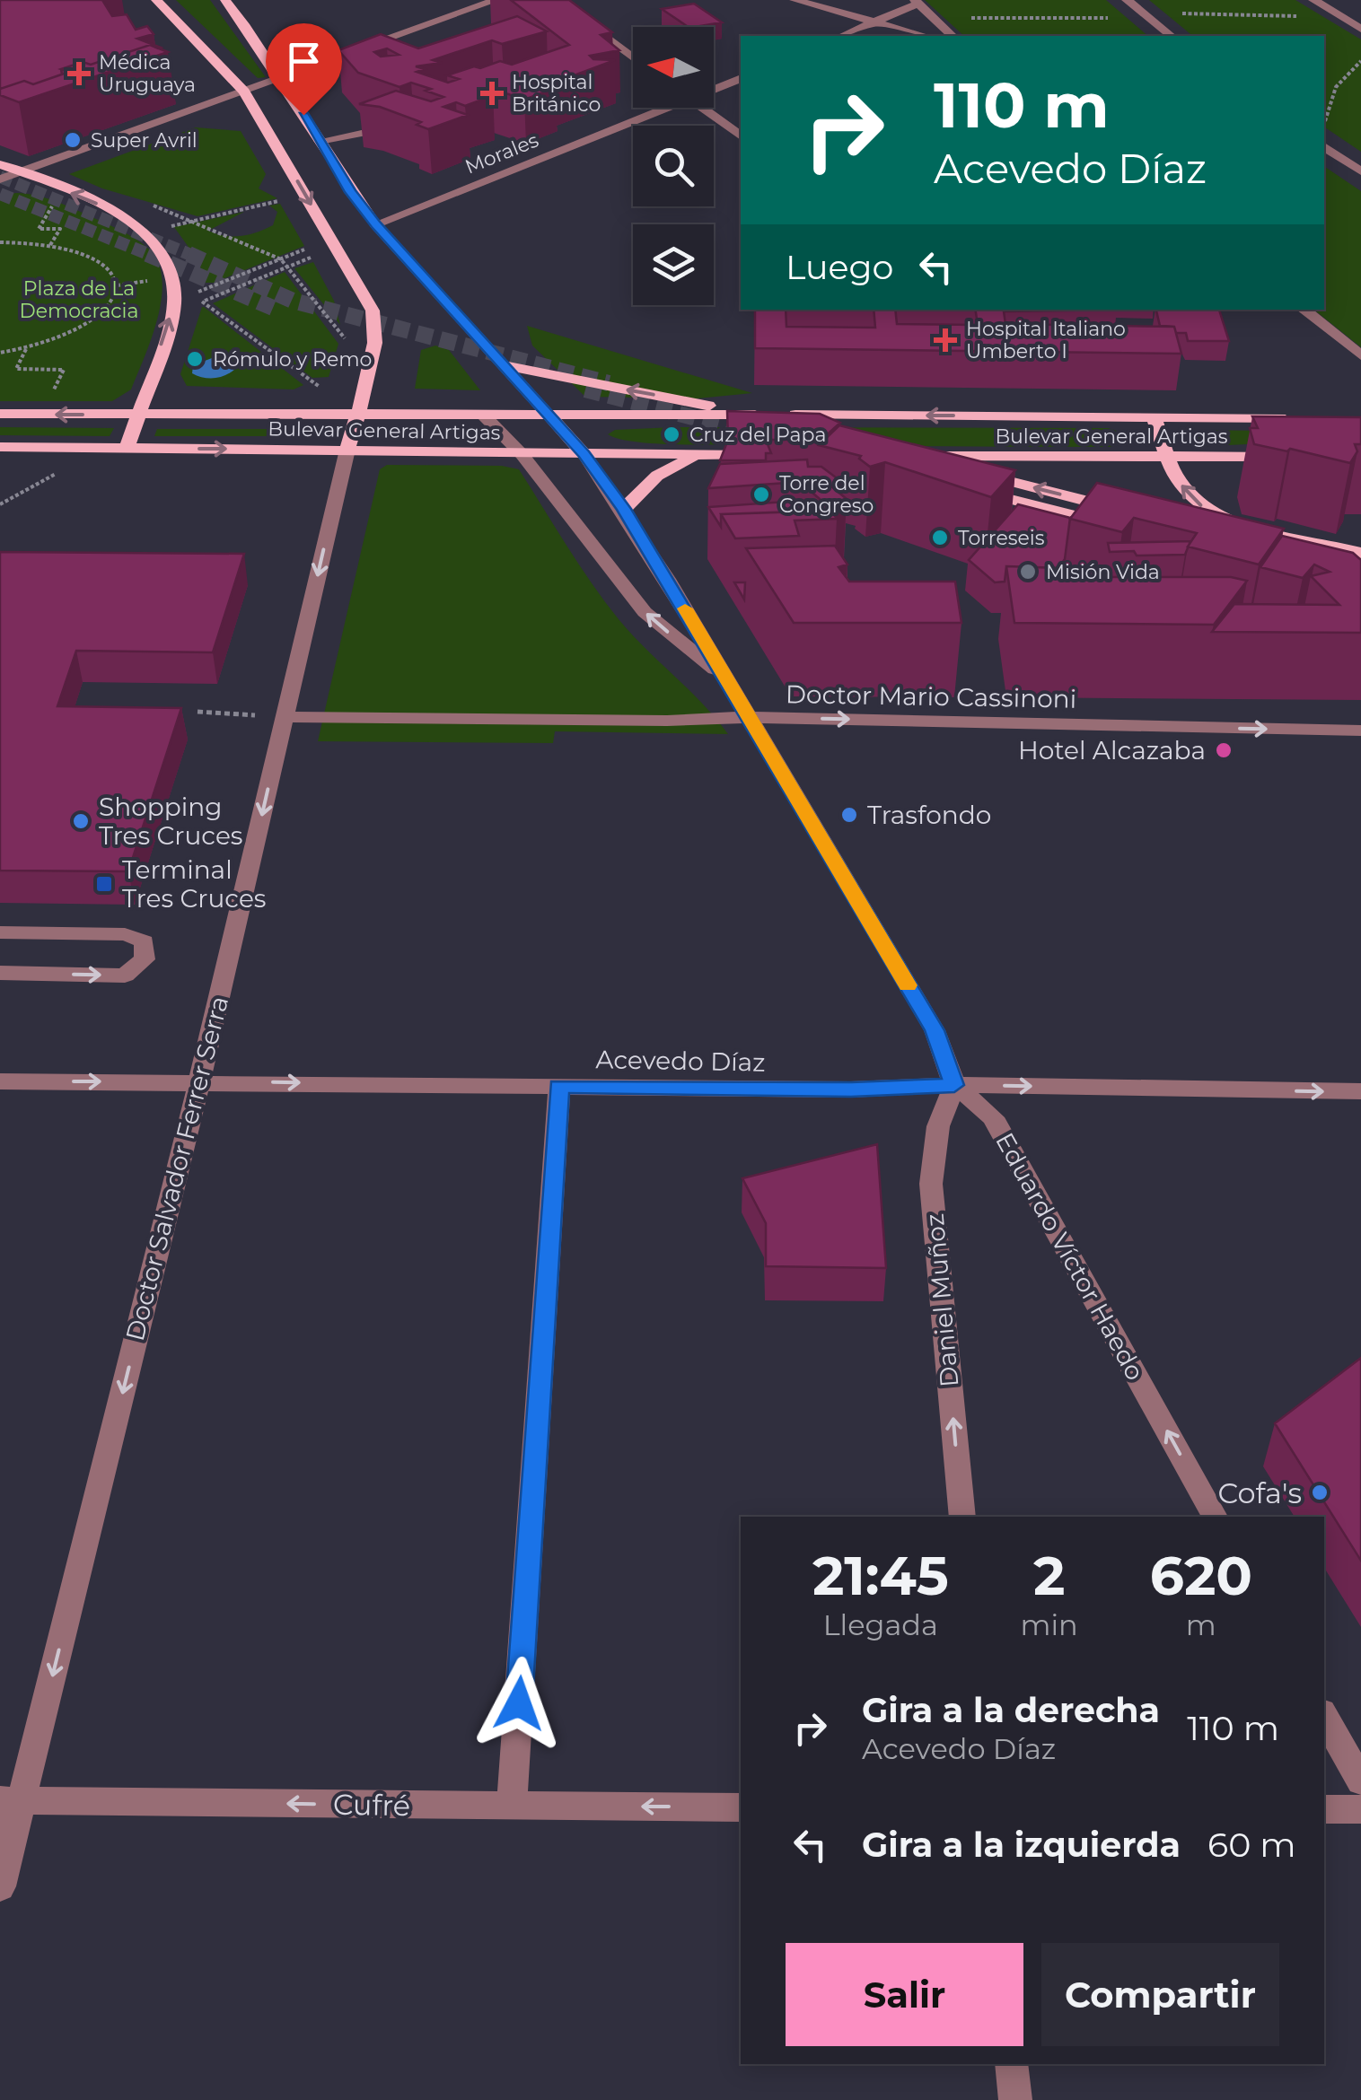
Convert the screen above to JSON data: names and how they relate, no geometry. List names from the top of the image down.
{
  "streets": {
    "main road": ["Bulevar General Artigas"],
    "street": [
      "Morales",
      "Doctor Mario Cassinoni",
      "Acevedo Díaz",
      "Doctor Salvador Ferrer Serra",
      "Eduardo Víctor Haedo",
      "Daniel Muñoz",
      "Cufré"
    ]
  },
  "crossings": [
    ["Bulevar General Artigas", "Doctor Salvador Ferrer Serra"],
    ["Bulevar General Artigas", "Eduardo Víctor Haedo"],
    ["Doctor Mario Cassinoni", "Doctor Salvador Ferrer Serra"],
    ["Doctor Mario Cassinoni", "Eduardo Víctor Haedo"],
    ["Acevedo Díaz", "Doctor Salvador Ferrer Serra"],
    ["Acevedo Díaz", "Eduardo Víctor Haedo"],
    ["Acevedo Díaz", "Daniel Muñoz"],
    ["Doctor Salvador Ferrer Serra", "Cufré"],
    ["Eduardo Víctor Haedo", "Daniel Muñoz"]
  ],
  "one_way": [
    "Doctor Mario Cassinoni",
    "Acevedo Díaz",
    "Doctor Salvador Ferrer Serra",
    "Daniel Muñoz",
    "Cufré"
  ],
  "parks": ["Plaza de La Democracia"],
  "places": {
    "health": ["Médica Uruguaya", "Hospital Británico", "Hospital Italiano Umberto I"],
    "other": [
      "Super Avril",
      "Rómulo y Remo",
      "Cruz del Papa",
      "Torre del Congreso",
      "Torreseis",
      "Misión Vida",
      "Hotel Alcazaba",
      "Trasfondo",
      "Shopping Tres Cruces",
      "Cofa's"
    ],
    "transit": ["Terminal Tres Cruces"]
  },
  "north": "left",
  "page": {
    "turn": ["110 m", "Acevedo Díaz"],
    "then": "Luego",
    "eta": [
      "21:45",
      "Llegada",
      "2",
      "min",
      "620",
      "m"
    ],
    "list": [
      {
        "name": "Gira a la derecha",
        "note": "Acevedo Díaz",
        "value": "110 m"
      },
      {
        "name": "Gira a la izquierda",
        "value": "60 m"
      }
    ],
    "buttons": ["Salir", "Compartir"]
  }
}
